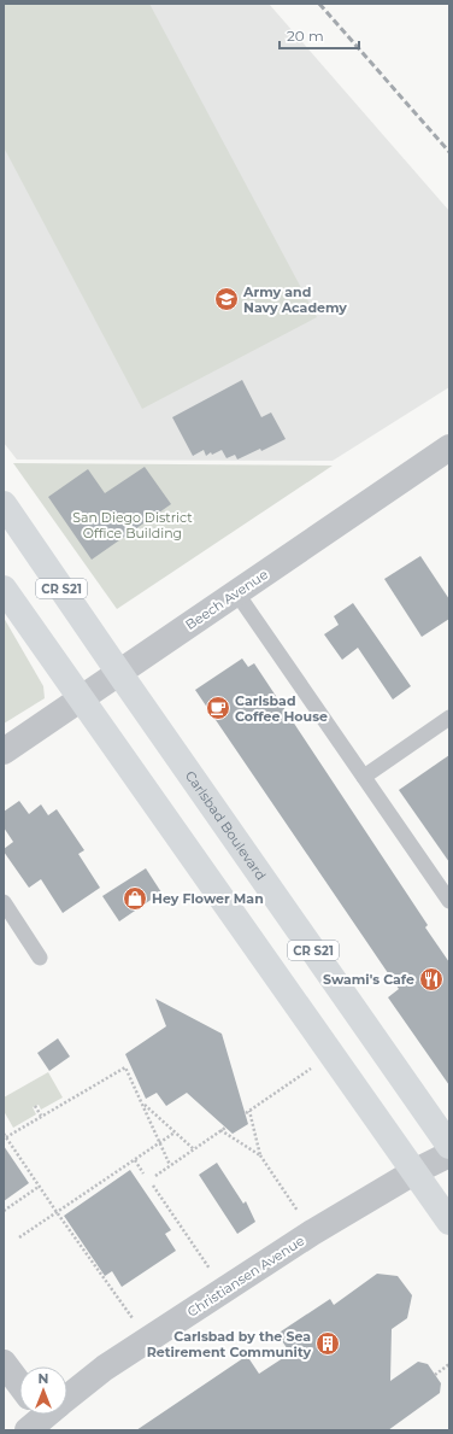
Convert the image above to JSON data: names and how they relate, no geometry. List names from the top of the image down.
{
  "streets": {
    "main road": ["CR S21", "Carlsbad Boulevard"],
    "street": ["Beech Avenue", "Christiansen Avenue"]
  },
  "crossings": [
    ["CR S21", "Beech Avenue"],
    ["CR S21", "Christiansen Avenue"],
    ["Beech Avenue", "Carlsbad Boulevard"]
  ],
  "parks": ["San Diego District Office Building"],
  "places": {
    "school or university": ["Army and Navy Academy"],
    "cafe": ["Carlsbad Coffee House"],
    "shop": ["Hey Flower Man"],
    "restaurant": ["Swami's Cafe"],
    "building": ["Carlsbad by the Sea Retirement Community"]
  },
  "scale_bar": "20 m",
  "north": "top"
}
